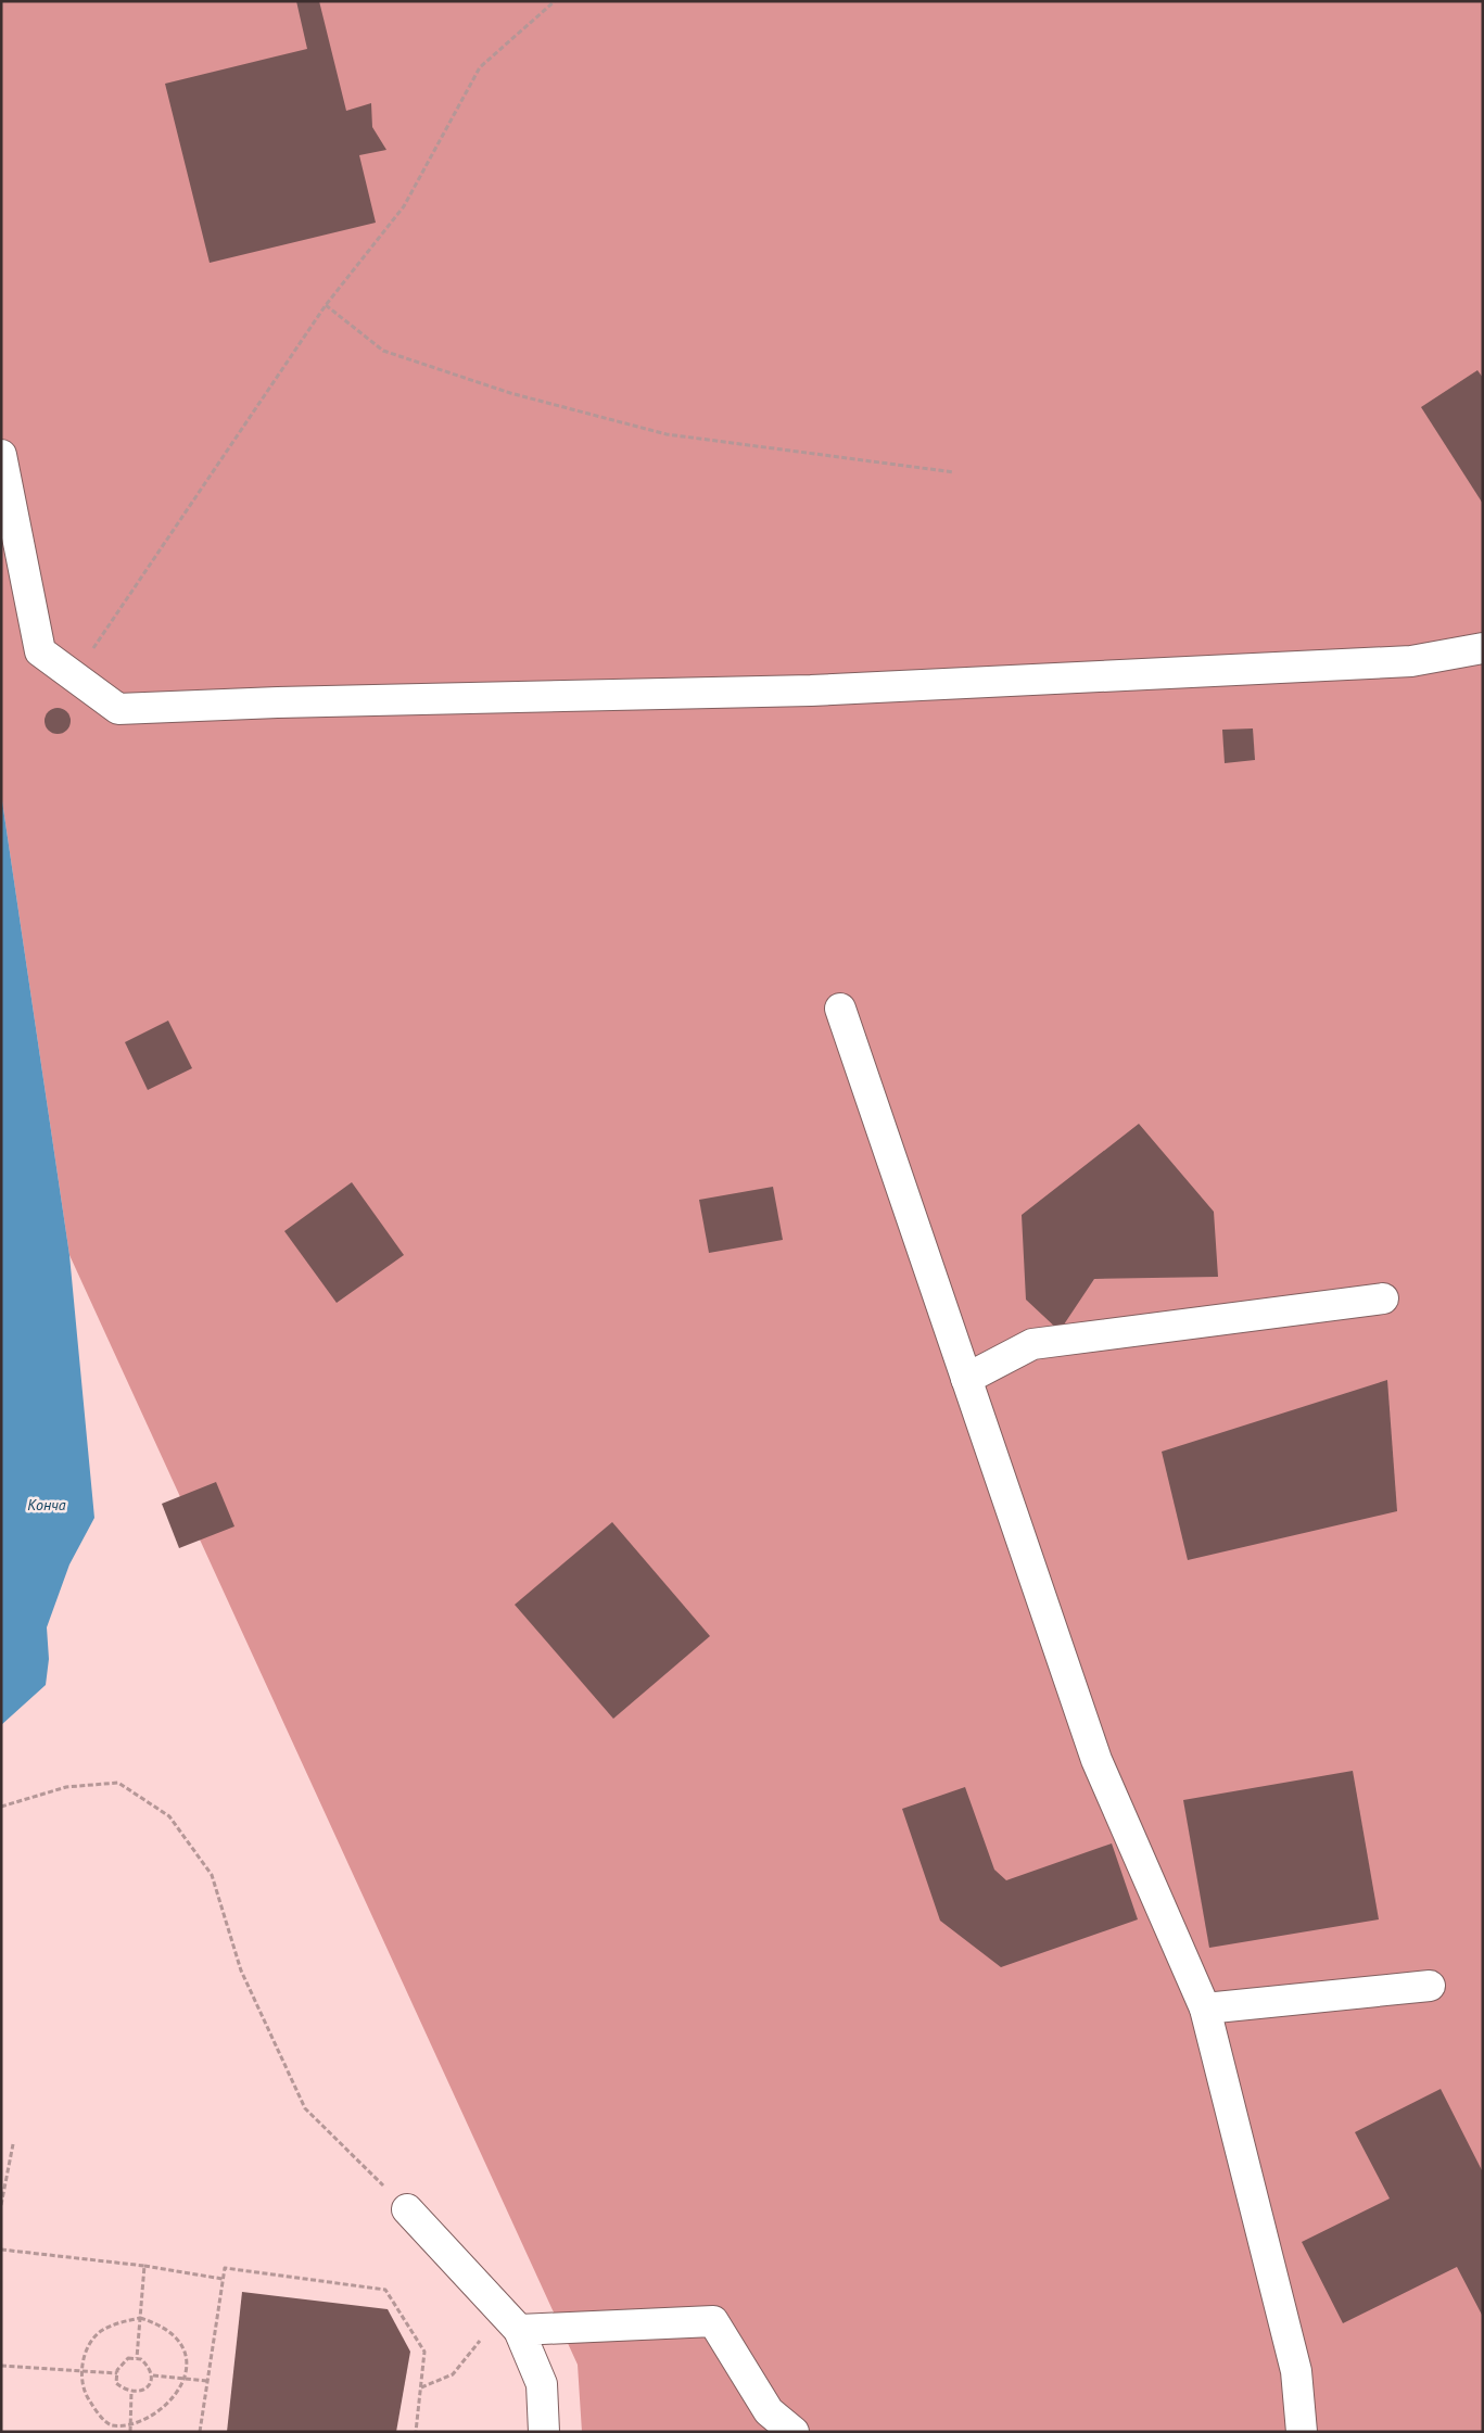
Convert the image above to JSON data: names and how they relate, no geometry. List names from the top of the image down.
{
  "water": ["Конча"]
}
